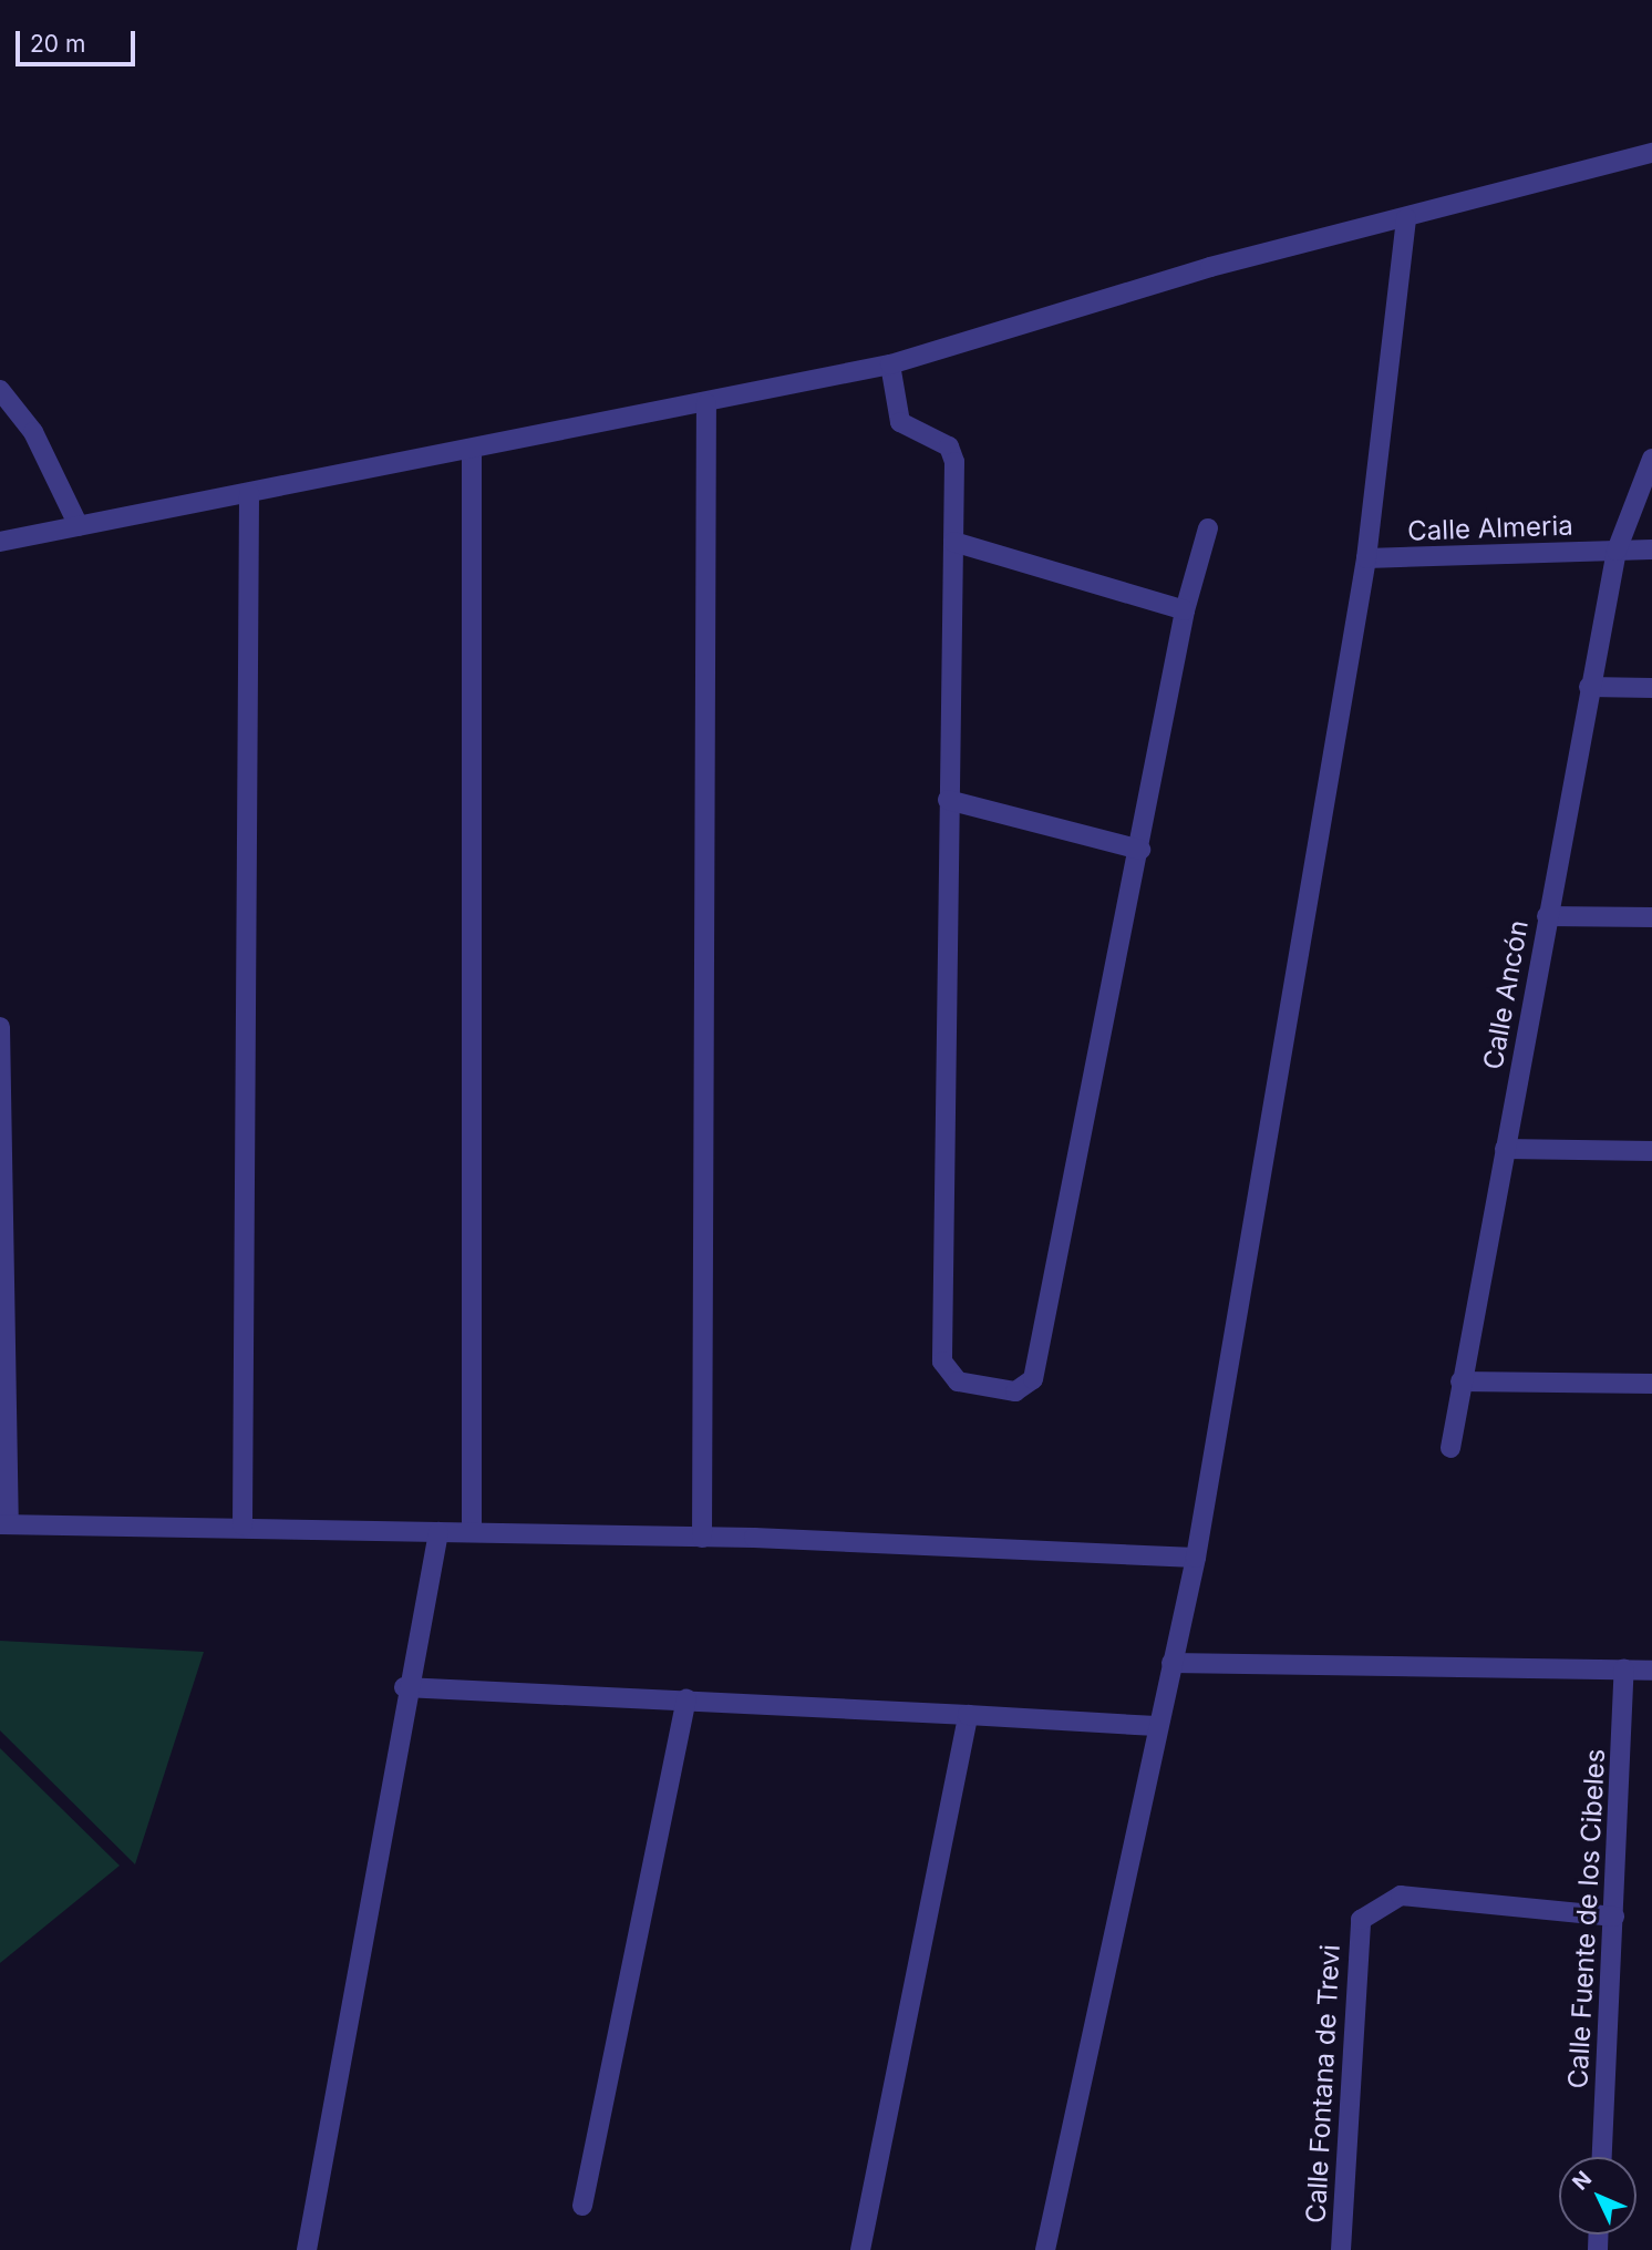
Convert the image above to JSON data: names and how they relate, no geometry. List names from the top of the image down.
{
  "streets": {
    "street": [
      "Calle Almeria",
      "Calle Ancón",
      "Calle Fuente de los Cibeles",
      "Calle Fontana de Trevi"
    ]
  },
  "crossings": [
    ["Calle Almeria", "Calle Ancón"],
    ["Calle Fuente de los Cibeles", "Calle Fontana de Trevi"]
  ],
  "scale_bar": "20 m",
  "north": "top left"
}
